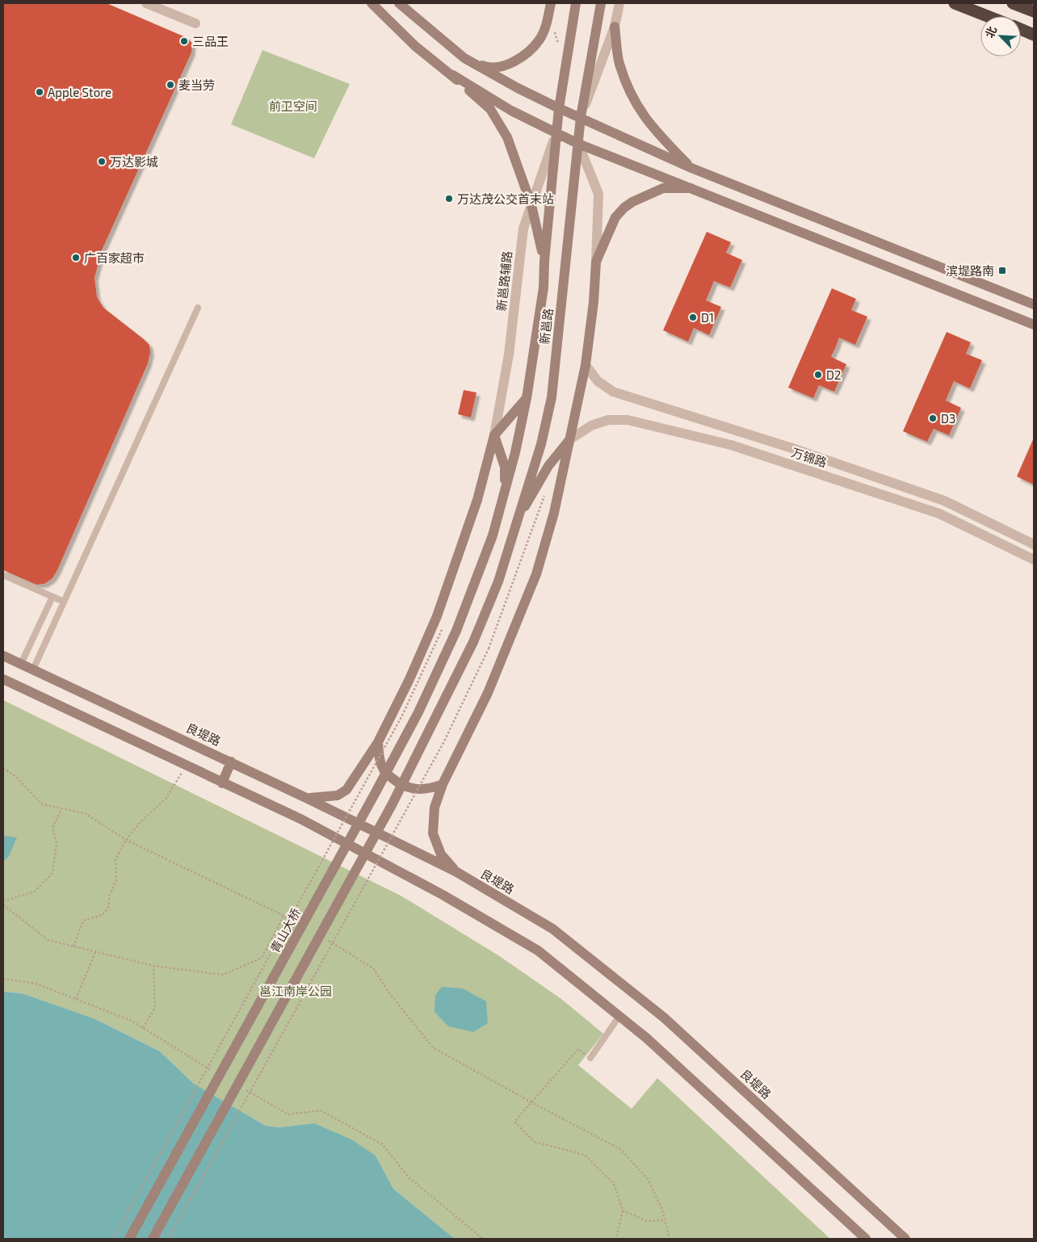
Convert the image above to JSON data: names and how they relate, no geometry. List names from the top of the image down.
{
  "streets": {
    "main road": ["新邕路", "良堤路", "青山大桥"],
    "street": ["新邕路辅路", "万锦路"]
  },
  "crossings": [
    ["新邕路辅路", "新邕路"],
    ["新邕路", "青山大桥"]
  ],
  "parks": ["前卫空间", "邕江南岸公园"],
  "places": {
    "other": [
      "三品王",
      "麦当劳",
      "Apple Store",
      "万达影城",
      "万达茂公交首末站",
      "广百家超市",
      "D1",
      "D2",
      "D3"
    ],
    "transit": ["滨堤路南"]
  },
  "north": "top left"
}
